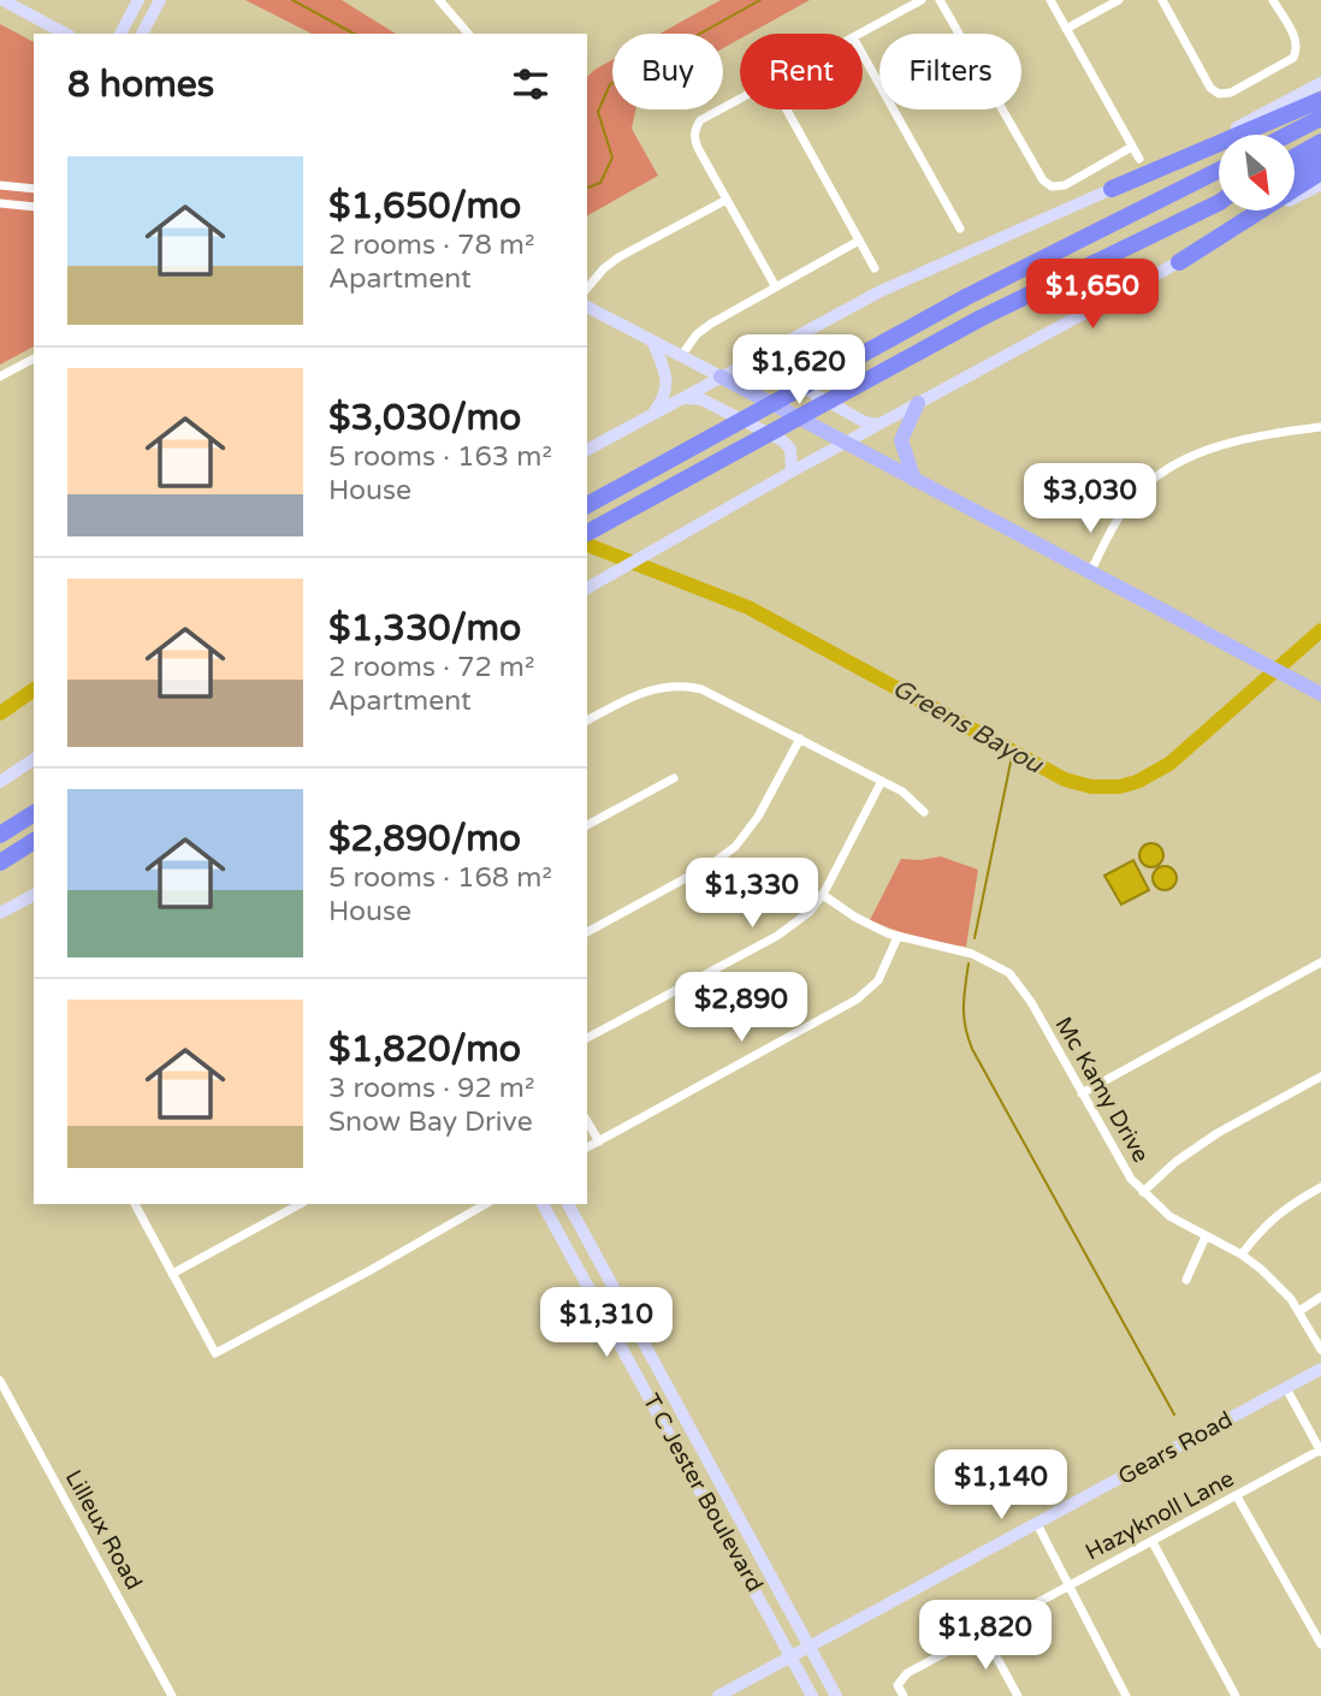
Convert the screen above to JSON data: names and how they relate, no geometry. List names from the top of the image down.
{
  "streets": {
    "main road": ["Gears Road", "T C Jester Boulevard"],
    "street": ["Mc Kamy Drive", "Hazyknoll Lane", "Lilleux Road"]
  },
  "crossings": [
    ["Gears Road", "T C Jester Boulevard"]
  ],
  "water": ["Greens Bayou"],
  "north": "bottom right",
  "page": {
    "chip": ["Buy", "Rent", "Filters"],
    "heading": "8 homes",
    "list": [
      {
        "name": "$1,650/mo",
        "note": "2 rooms · 78 m² · Apartment"
      },
      {
        "name": "$3,030/mo",
        "note": "5 rooms · 163 m² · House"
      },
      {
        "name": "$1,330/mo",
        "note": "2 rooms · 72 m² · Apartment"
      },
      {
        "name": "$2,890/mo",
        "note": "5 rooms · 168 m² · House"
      },
      {
        "name": "$1,820/mo",
        "note": "3 rooms · 92 m² · Snow Bay Drive"
      }
    ],
    "price": [
      "$1,650",
      "$1,620",
      "$3,030",
      "$1,330",
      "$2,890",
      "$1,310",
      "$1,140",
      "$1,820"
    ]
  }
}
